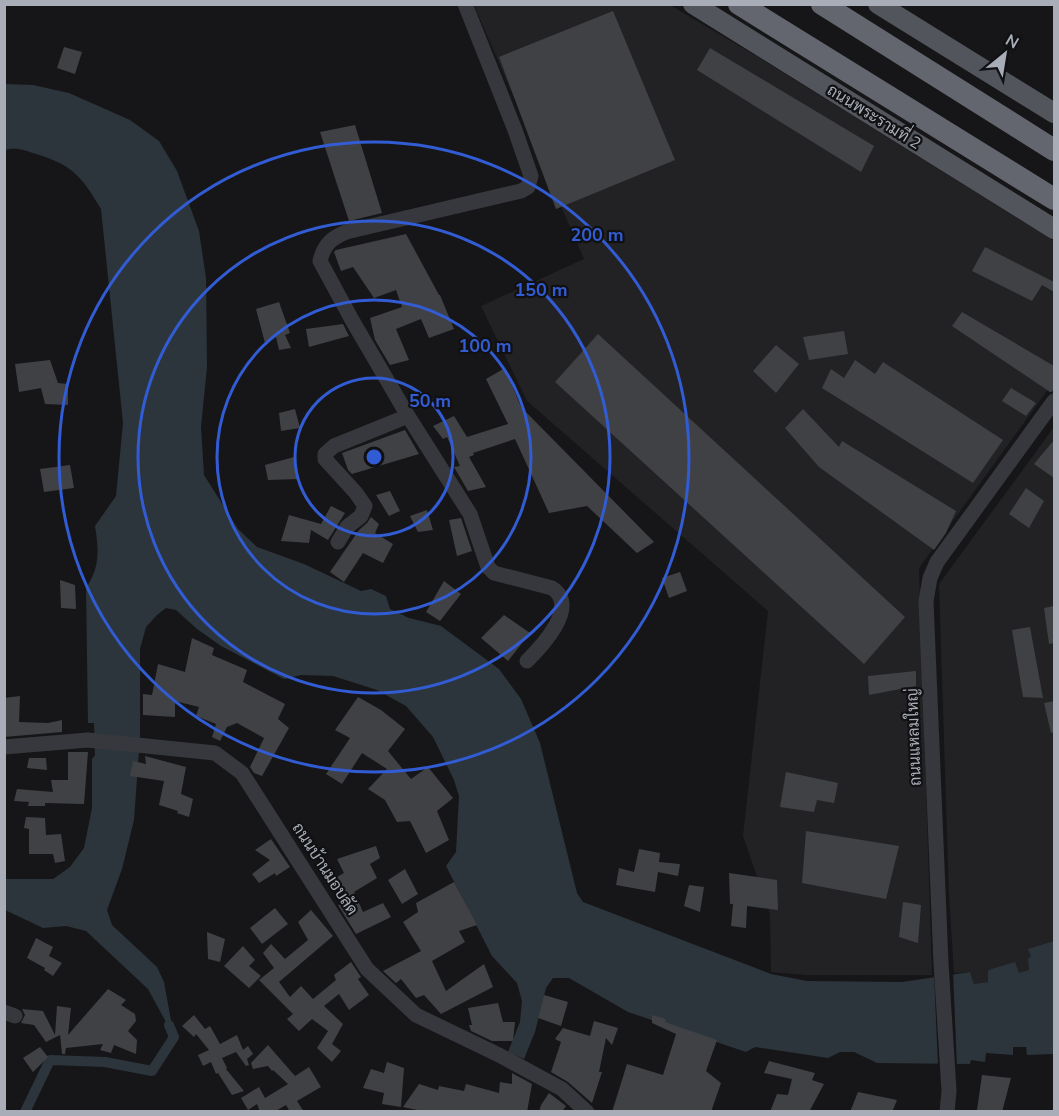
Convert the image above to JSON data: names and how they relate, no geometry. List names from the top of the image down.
{
  "streets": {
    "highway": ["ถนนพระรามที่ 2"],
    "street": ["ถนนแหลมใหญ่", "ถนนบ้านมอบลัด"]
  },
  "north": "top right",
  "rings": [
    "200 m",
    "150 m",
    "100 m",
    "50 m"
  ]
}
